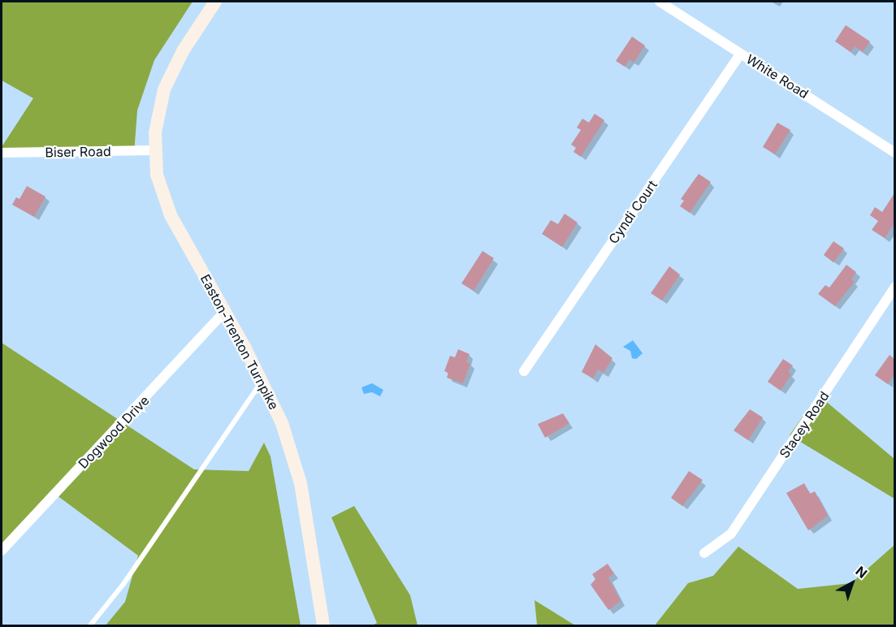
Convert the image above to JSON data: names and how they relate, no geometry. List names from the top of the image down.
{
  "streets": {
    "main road": ["Easton-Trenton Turnpike"],
    "street": [
      "White Road",
      "Biser Road",
      "Cyndi Court",
      "Stacey Road",
      "Dogwood Drive"
    ]
  },
  "crossings": [
    ["White Road", "Cyndi Court"],
    ["Biser Road", "Easton-Trenton Turnpike"],
    ["Easton-Trenton Turnpike", "Dogwood Drive"]
  ],
  "north": "top right"
}
